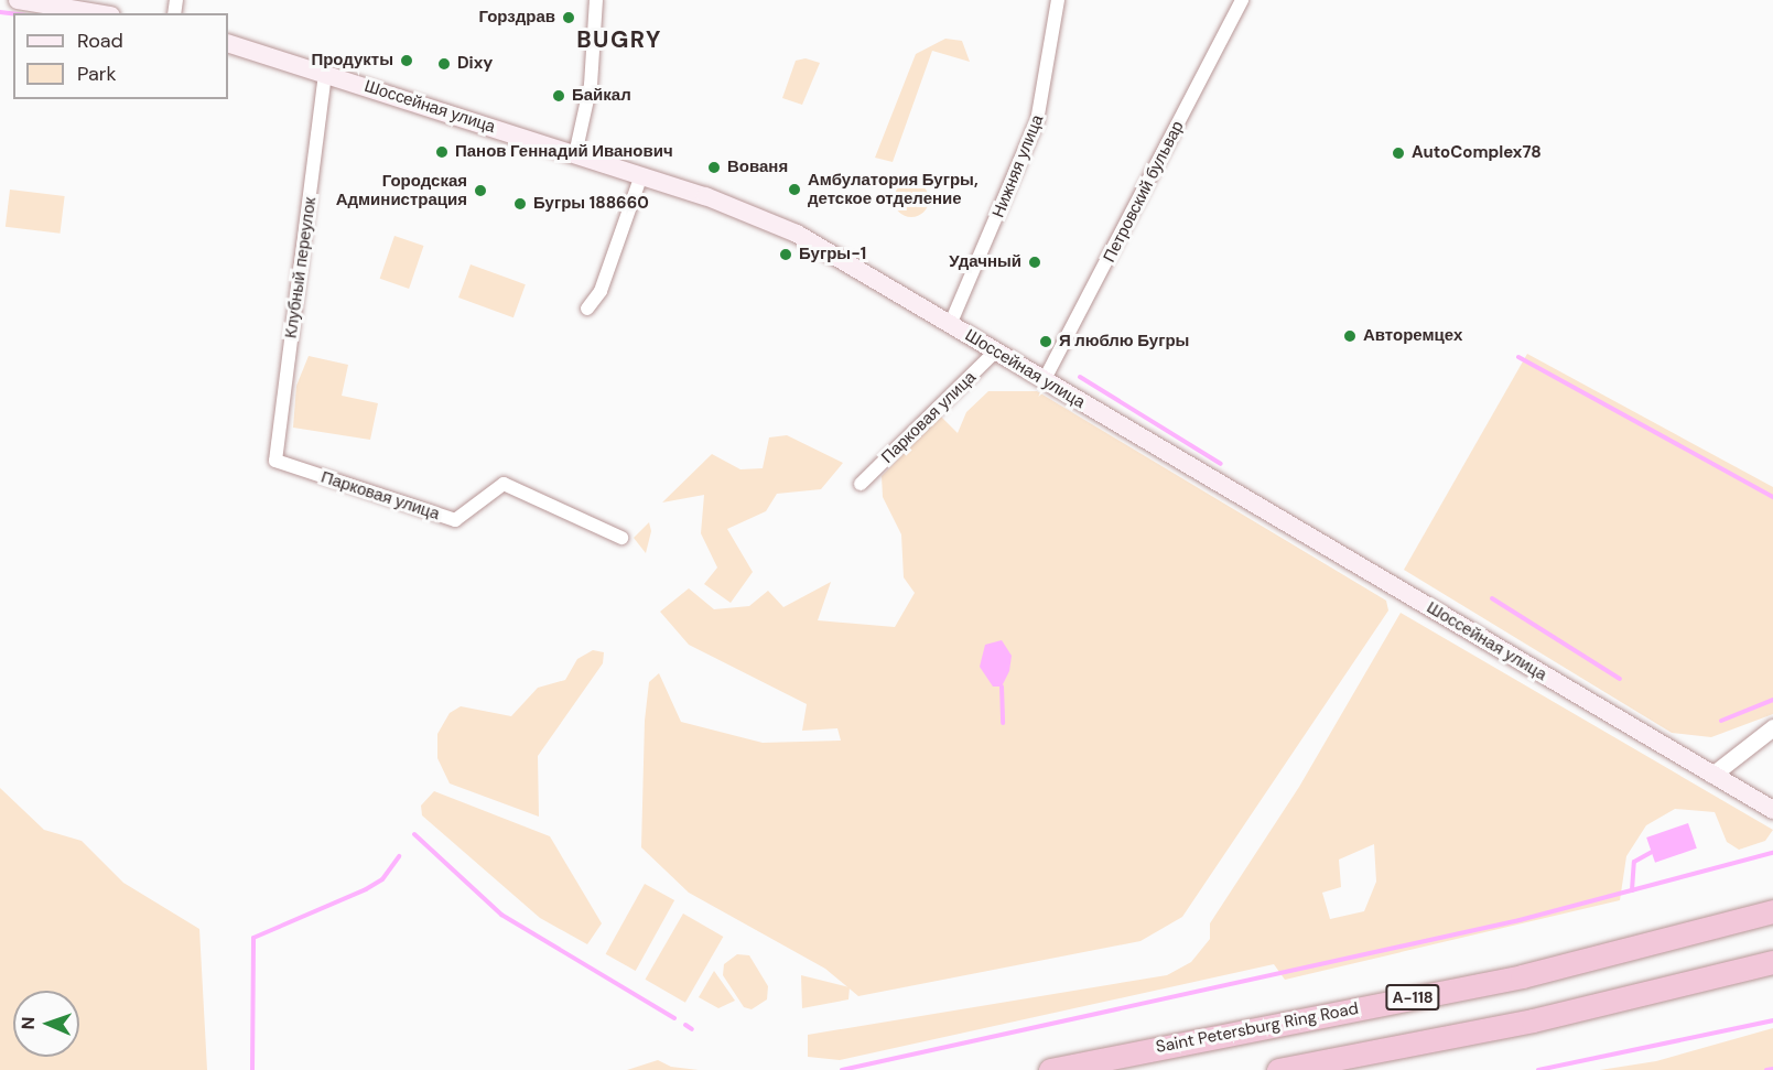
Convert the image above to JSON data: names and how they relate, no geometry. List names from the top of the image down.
{
  "streets": {
    "highway": ["А-118", "Saint Petersburg Ring Road"],
    "main road": ["Шоссейная улица"],
    "street": [
      "Нижняя улица",
      "Петровский бульвар",
      "Клубный переулок",
      "Парковая улица"
    ]
  },
  "crossings": [
    ["Шоссейная улица", "Нижняя улица"],
    ["Шоссейная улица", "Петровский бульвар"],
    ["Шоссейная улица", "Клубный переулок"],
    ["Шоссейная улица", "Парковая улица"],
    ["Клубный переулок", "Парковая улица"]
  ],
  "districts": ["BUGRY"],
  "places": [
    "Горздрав",
    "Продукты",
    "Dixy",
    "Байкал",
    "Панов Геннадий Иванович",
    "AutoComplex78",
    "Вованя",
    "Амбулатория Бугры, детское отделение",
    "Городская Администрация",
    "Бугры 188660",
    "Бугры-1",
    "Удачный",
    "Авторемцех",
    "Я люблю Бугры"
  ],
  "legend": ["Road", "Park"],
  "north": "left"
}
